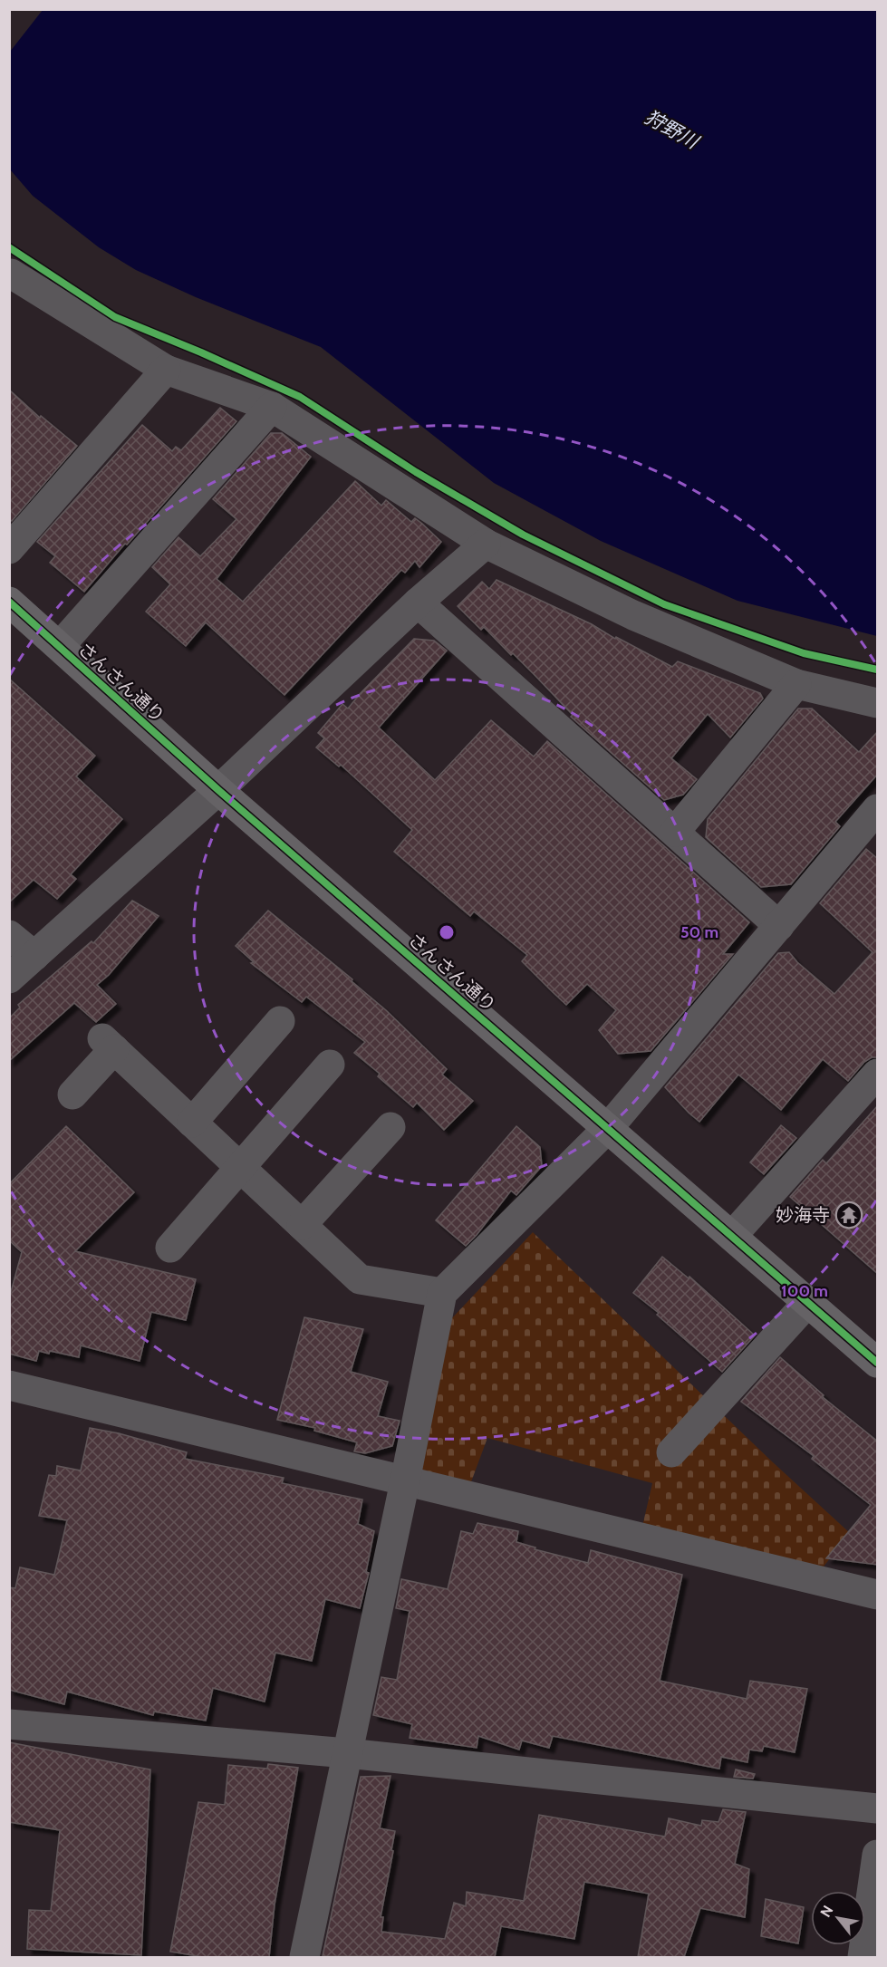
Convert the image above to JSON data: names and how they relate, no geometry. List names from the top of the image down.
{
  "streets": {
    "main road": ["さんさん通り"]
  },
  "water": ["狩野川"],
  "places": {
    "temple": ["妙海寺"]
  },
  "north": "top left",
  "rings": ["50 m", "100 m"]
}
